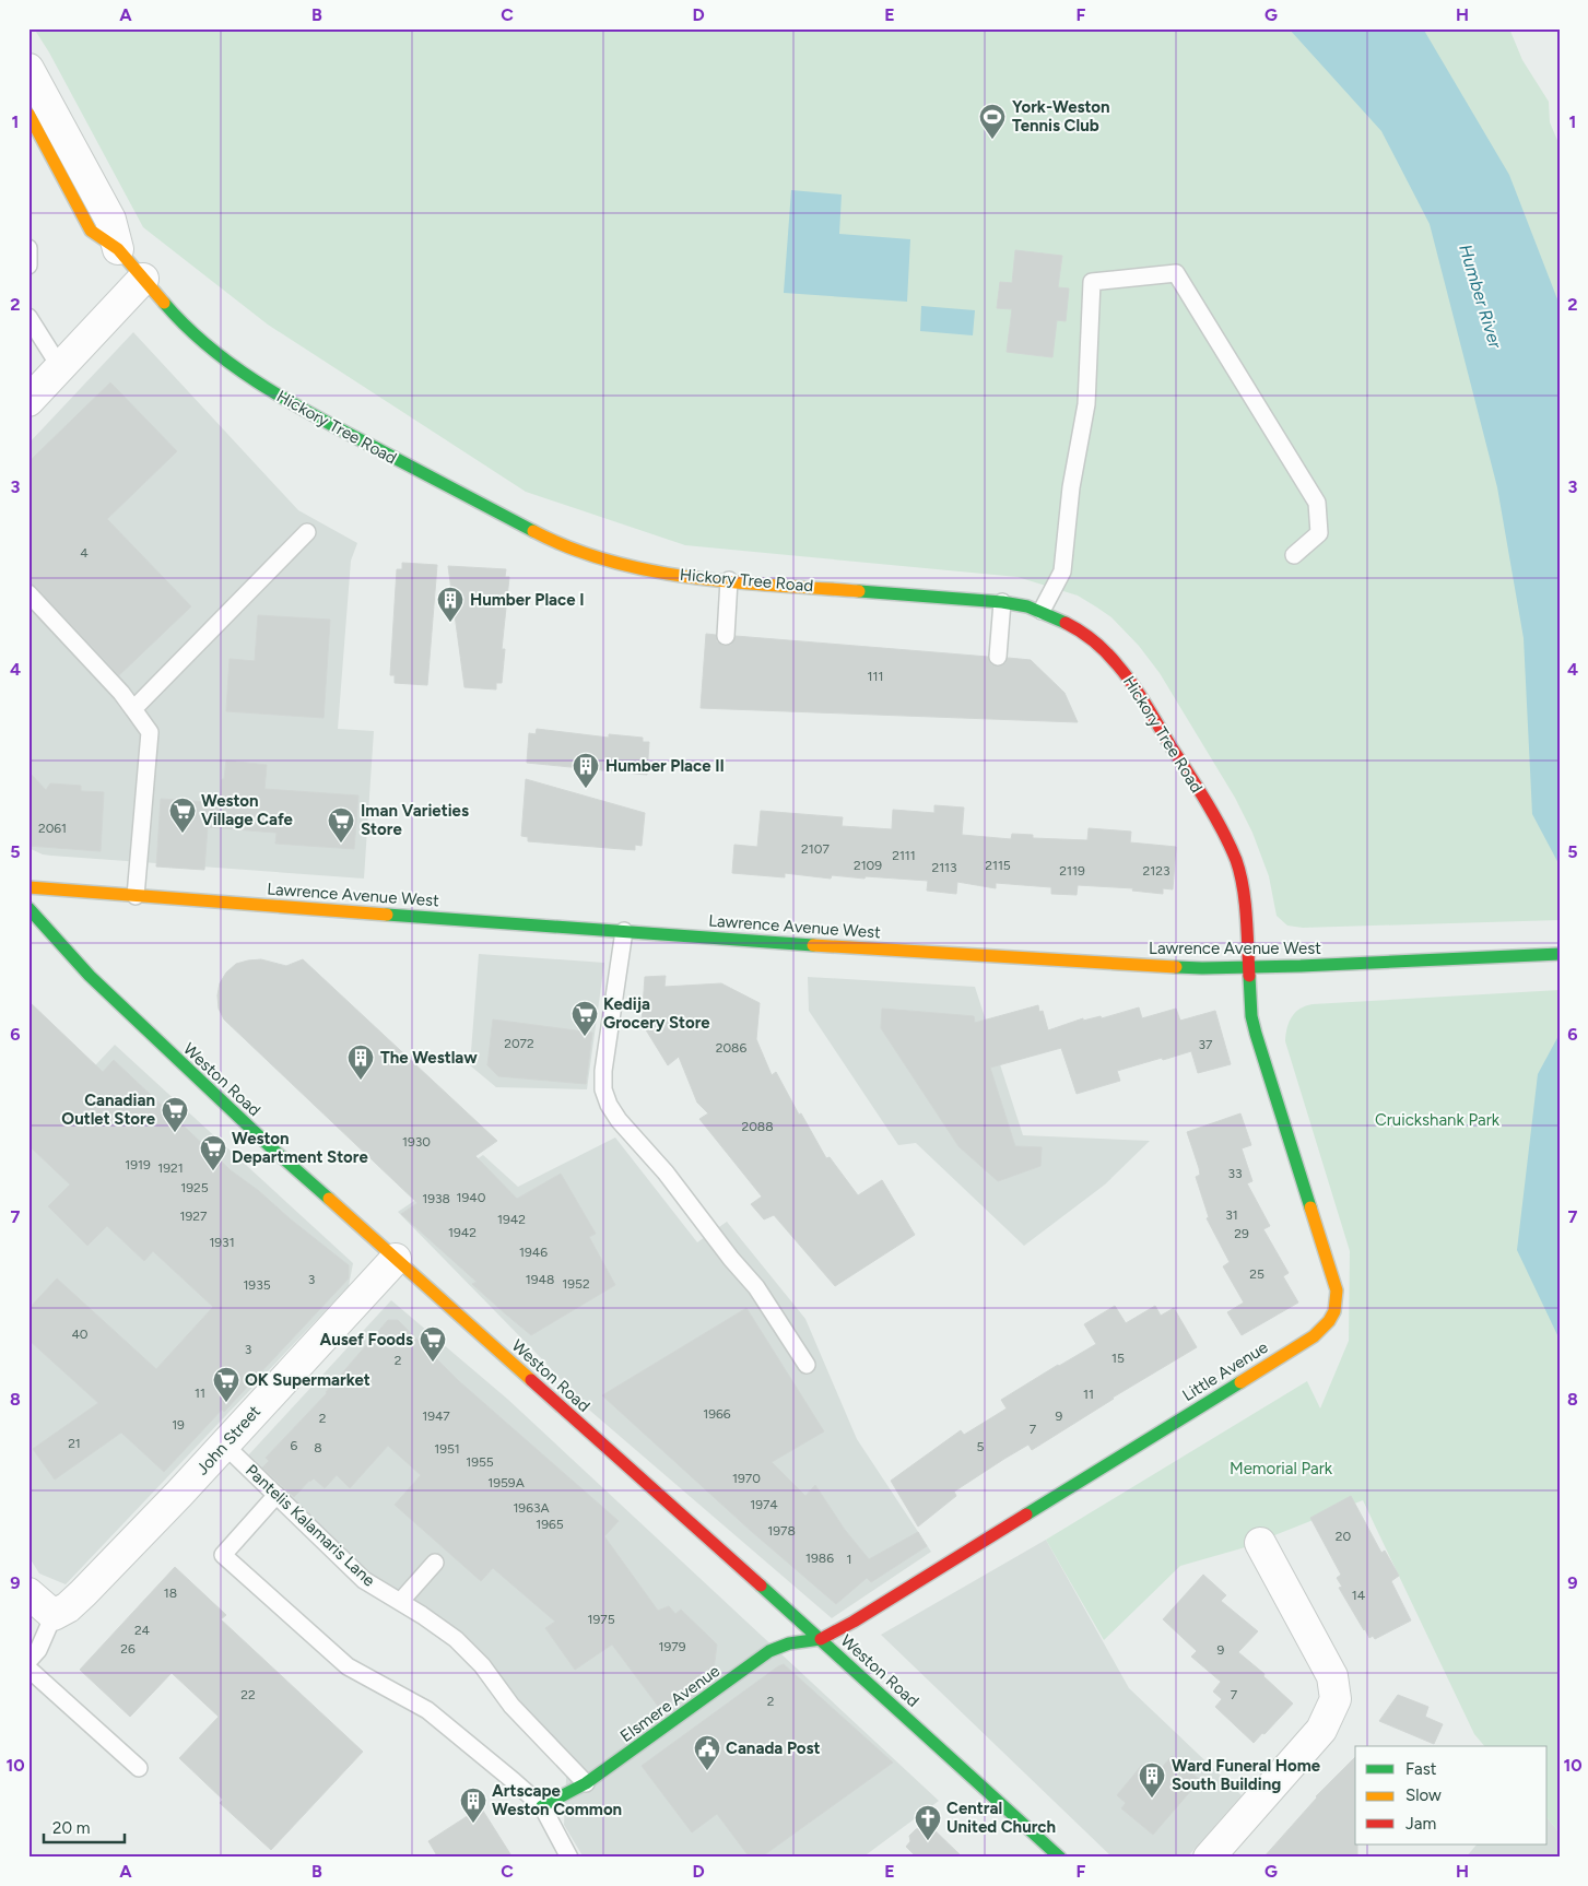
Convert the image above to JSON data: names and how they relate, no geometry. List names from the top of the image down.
{
  "streets": {
    "main road": [
      "Hickory Tree Road",
      "Lawrence Avenue West",
      "Weston Road",
      "Little Avenue",
      "Elsmere Avenue"
    ],
    "street": ["John Street"],
    "lane": ["Pantelis Kalamaris Lane"]
  },
  "crossings": [
    ["Hickory Tree Road", "Lawrence Avenue West"],
    ["Hickory Tree Road", "Little Avenue"],
    ["Lawrence Avenue West", "Little Avenue"],
    ["Weston Road", "Little Avenue"],
    ["Weston Road", "John Street"],
    ["Weston Road", "Elsmere Avenue"],
    ["Little Avenue", "Elsmere Avenue"],
    ["John Street", "Pantelis Kalamaris Lane"],
    ["Pantelis Kalamaris Lane", "Elsmere Avenue"]
  ],
  "water": ["Humber River"],
  "parks": ["Cruickshank Park", "Memorial Park"],
  "places": {
    "sports": ["York-Weston Tennis Club"],
    "building": [
      "Humber Place I",
      "Humber Place II",
      "The Westlaw",
      "Ward Funeral Home South Building",
      "Artscape Weston Common"
    ],
    "supermarket": [
      "Weston Village Cafe",
      "Iman Varieties Store",
      "Kedija Grocery Store",
      "Canadian Outlet Store",
      "Weston Department Store",
      "Ausef Foods",
      "OK Supermarket"
    ],
    "public building": ["Canada Post"],
    "church": ["Central United Church"]
  },
  "house_numbers": [
    "4",
    "111",
    "2061",
    "2107",
    "2111",
    "2109",
    "2115",
    "2113",
    "2119",
    "2123",
    "2072",
    "37",
    "2086",
    "2088",
    "1930",
    "1919",
    "1921",
    "33",
    "1925",
    "1940",
    "1938",
    "31",
    "1927",
    "1942",
    "1942",
    "29",
    "1931",
    "1946",
    "25",
    "3",
    "1948",
    "1952",
    "1935",
    "40",
    "3",
    "15",
    "2",
    "11",
    "11",
    "1966",
    "1947",
    "9",
    "2",
    "19",
    "7",
    "21",
    "6",
    "5",
    "8",
    "1951",
    "1955",
    "1970",
    "1959A",
    "1974",
    "1963A",
    "1965",
    "1978",
    "20",
    "1986",
    "1",
    "18",
    "14",
    "1975",
    "24",
    "1979",
    "26",
    "9",
    "22",
    "7",
    "2"
  ],
  "legend": ["Fast", "Slow", "Jam"],
  "scale_bar": "20 m",
  "grid": {
    "columns": [
      "A",
      "B",
      "C",
      "D",
      "E",
      "F",
      "G",
      "H"
    ],
    "rows": [
      "1",
      "2",
      "3",
      "4",
      "5",
      "6",
      "7",
      "8",
      "9",
      "10"
    ]
  }
}
